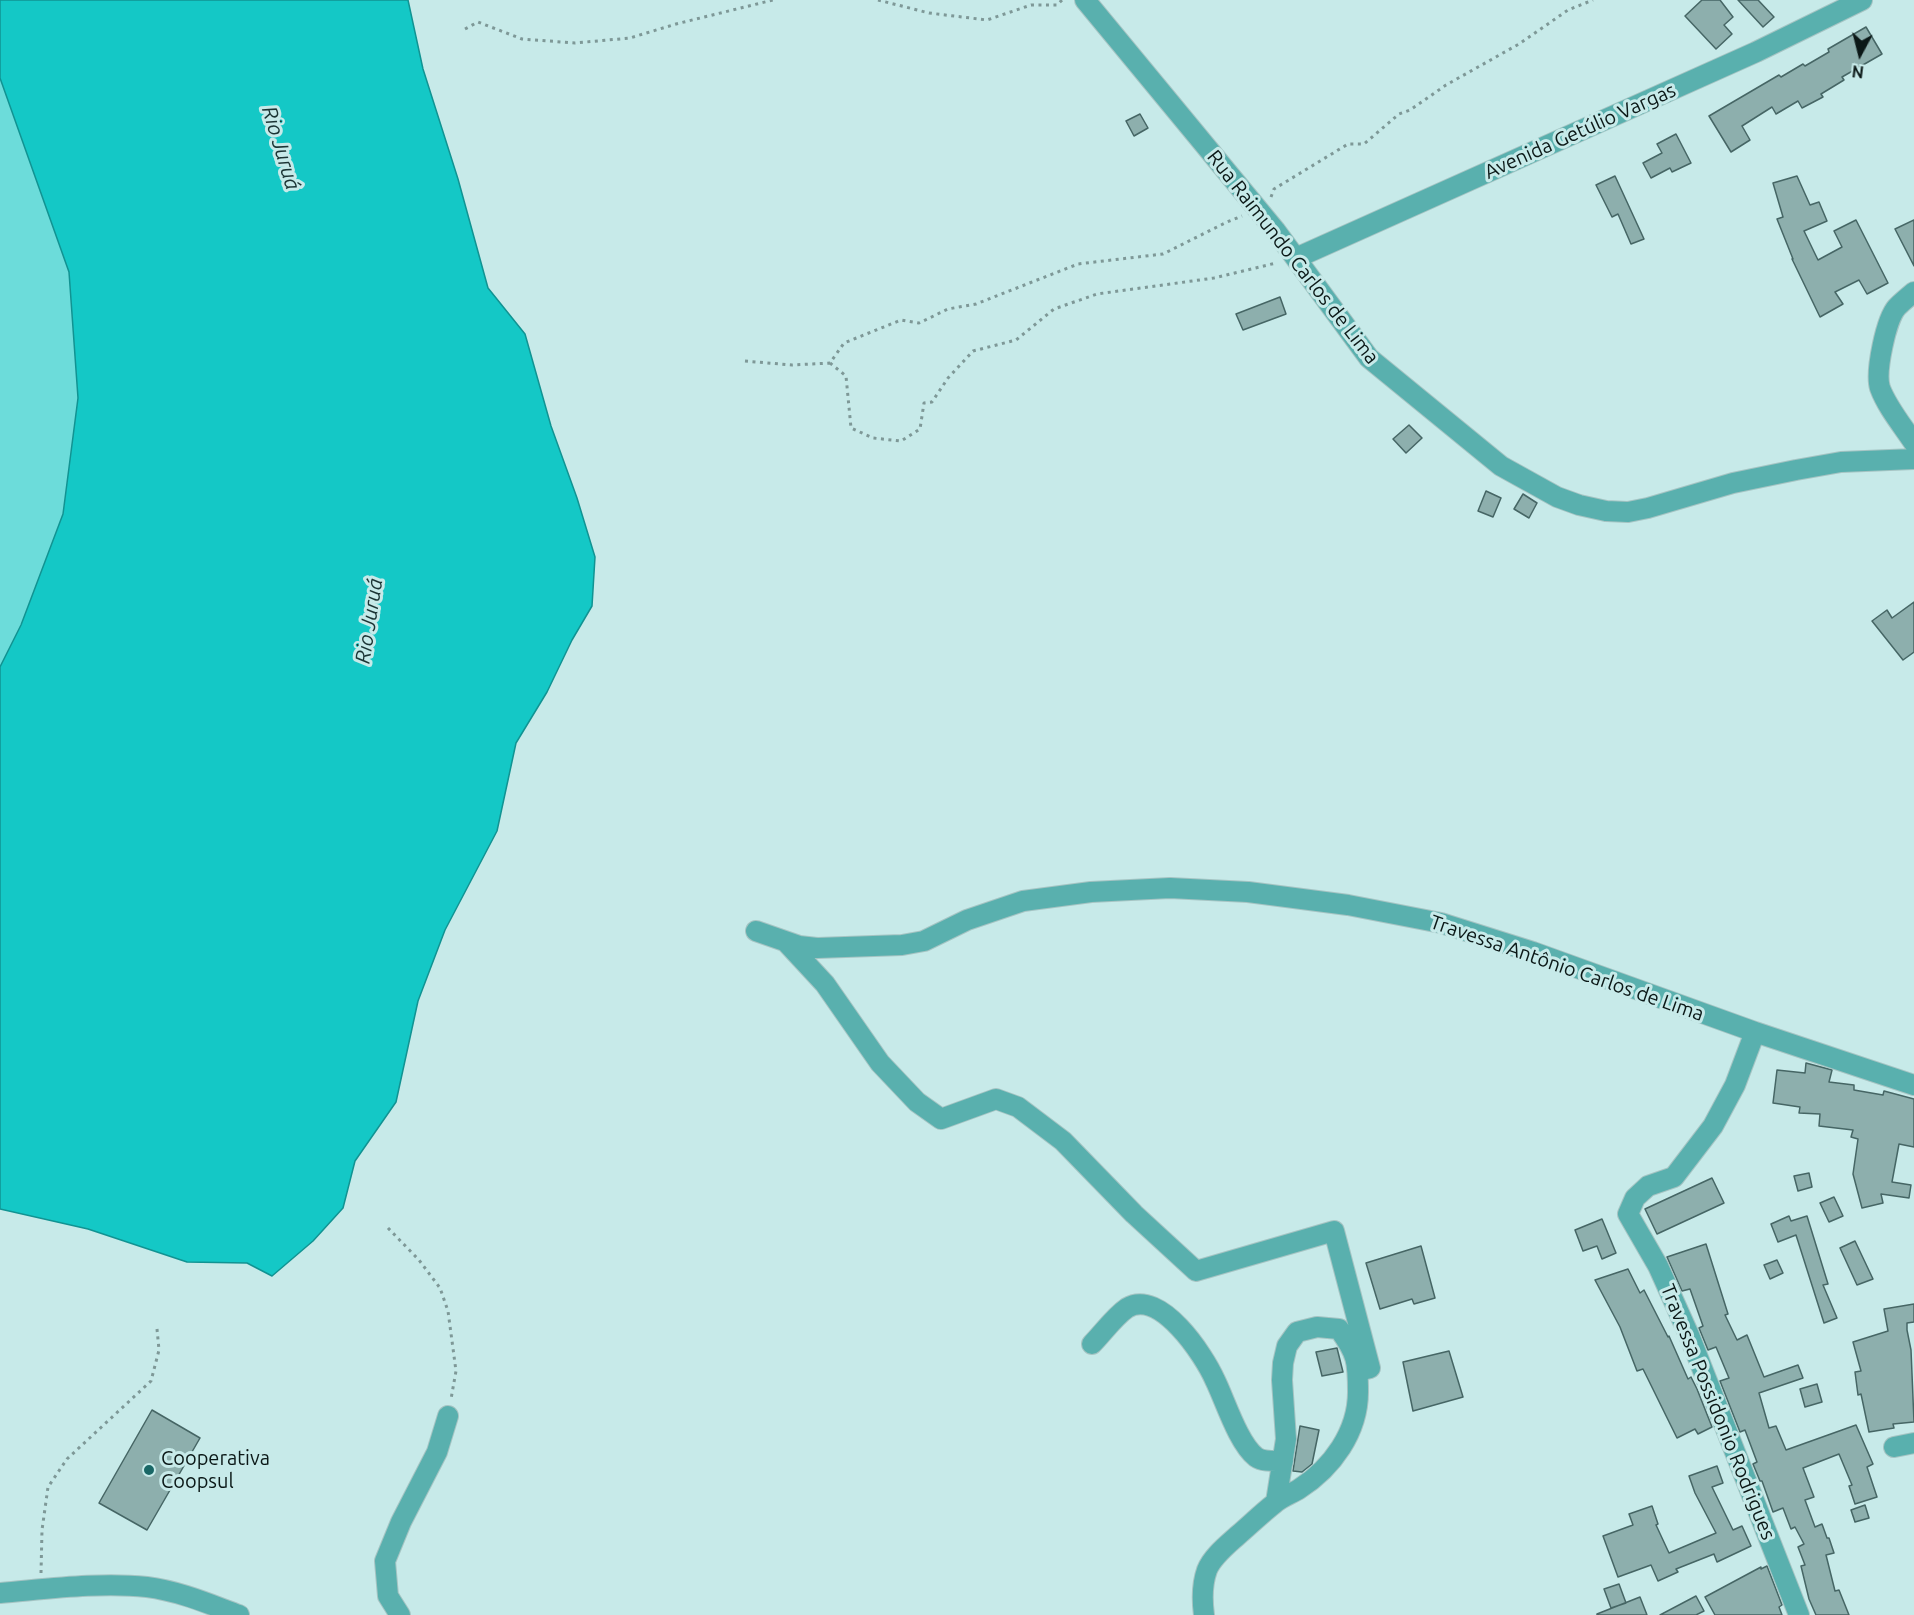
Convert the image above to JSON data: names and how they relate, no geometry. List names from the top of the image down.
{
  "streets": {
    "street": [
      "Avenida Getúlio Vargas",
      "Rua Raimundo Carlos de Lima",
      "Travessa Antônio Carlos de Lima",
      "Travessa Possidonio Rodrigues"
    ]
  },
  "crossings": [
    ["Avenida Getúlio Vargas", "Rua Raimundo Carlos de Lima"],
    ["Travessa Antônio Carlos de Lima", "Travessa Possidonio Rodrigues"]
  ],
  "water": ["Rio Juruá"],
  "places": ["Cooperativa Coopsul"],
  "north": "bottom"
}
